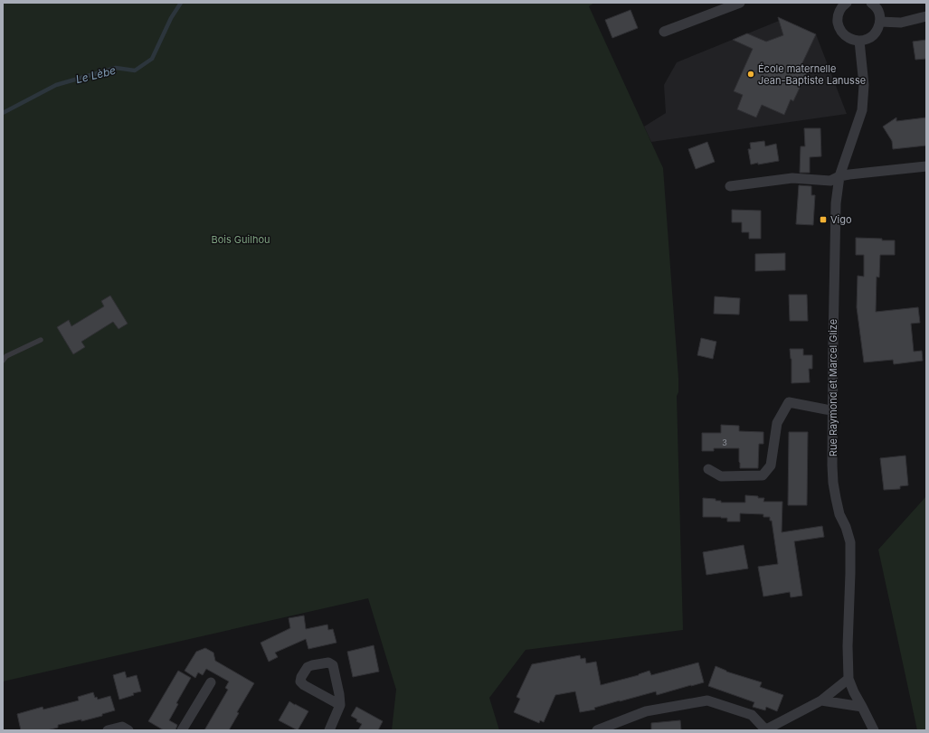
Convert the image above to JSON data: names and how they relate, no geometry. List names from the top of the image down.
{
  "streets": {
    "street": ["Rue Raymond et Marcel Glize"]
  },
  "water": ["Le Lèbe"],
  "parks": ["Bois Guilhou"],
  "places": {
    "other": ["École maternelle Jean-Baptiste Lanusse"],
    "transit": ["Vigo"]
  },
  "house_numbers": ["3"]
}
